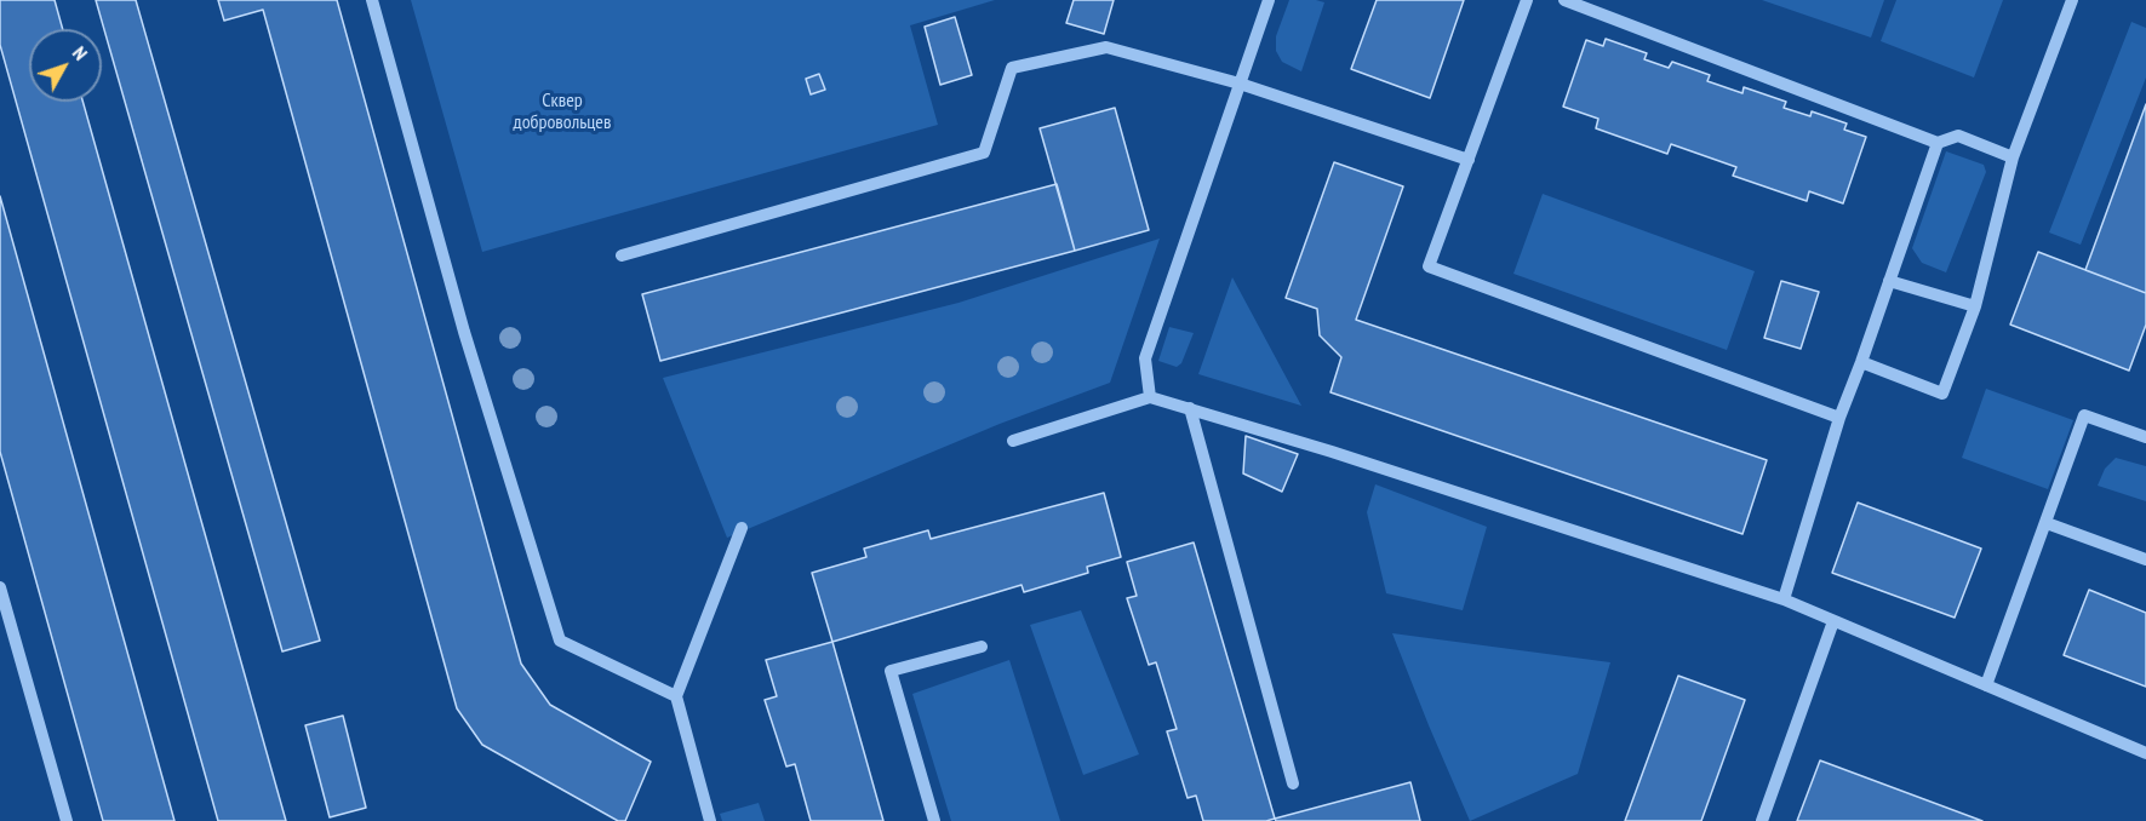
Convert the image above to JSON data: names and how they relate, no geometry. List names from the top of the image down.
{
  "parks": ["Сквер добровольцев"],
  "north": "top right"
}
